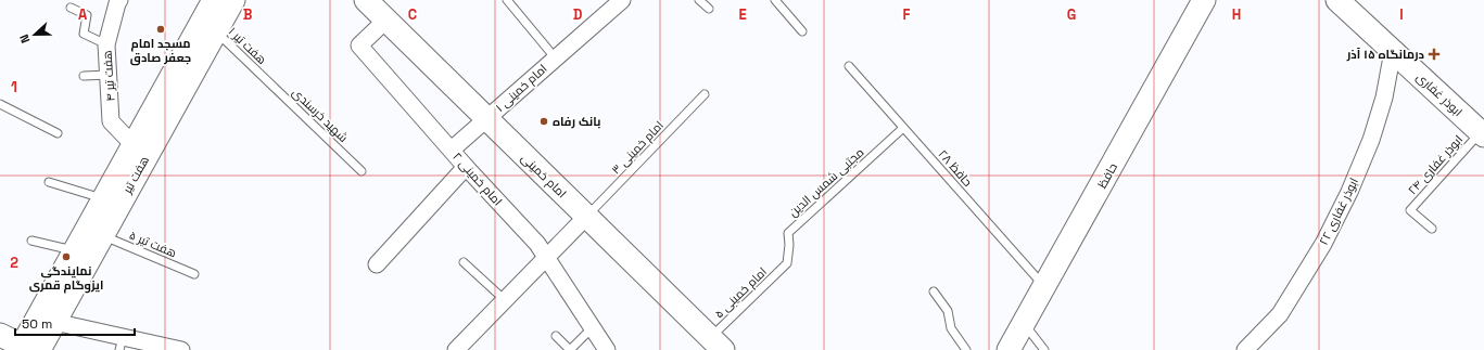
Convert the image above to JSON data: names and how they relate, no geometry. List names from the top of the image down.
{
  "streets": {
    "main road": [
      "ابوذر غفاری",
      "هفت تیر",
      "امام خمینی",
      "حافظ"
    ],
    "street": [
      "هفت تیر ۴",
      "امام خمینی ۱",
      "امام خمینی ۲",
      "ابوذر غفاری ۲۲"
    ],
    "lane": [
      "هفت تیر ۱",
      "شهید خرسندی",
      "امام خمینی ۳",
      "ابوذر غفاری ۲۴",
      "حافظ ۲۸",
      "مجتبی شمس الدین",
      "هفت تیر ۵",
      "امام خمینی ۵"
    ]
  },
  "crossings": [
    ["هفت تیر ۱", "شهید خرسندی"],
    ["هفت تیر ۱", "هفت تیر"],
    ["هفت تیر ۴", "هفت تیر"],
    ["امام خمینی ۱", "امام خمینی"],
    ["امام خمینی ۱", "امام خمینی ۲"],
    ["ابوذر غفاری", "ابوذر غفاری ۲۴"],
    ["ابوذر غفاری", "ابوذر غفاری ۲۲"],
    ["امام خمینی ۳", "امام خمینی"],
    ["حافظ ۲۸", "حافظ"],
    ["حافظ ۲۸", "مجتبی شمس الدین"],
    ["هفت تیر", "هفت تیر ۵"],
    ["امام خمینی", "امام خمینی ۲"],
    ["امام خمینی", "امام خمینی ۵"],
    ["مجتبی شمس الدین", "امام خمینی ۵"]
  ],
  "places": {
    "other": ["مسجد امام جعفر صادق", "بانک رفاه", "نمایندگی ایزوگام قمری"],
    "health": ["درمانگاه ۱۵ آذر"]
  },
  "scale_bar": "50 m",
  "north": "left",
  "grid": {
    "columns": [
      "A",
      "B",
      "C",
      "D",
      "E",
      "F",
      "G",
      "H",
      "I"
    ],
    "rows": ["1", "2"]
  }
}
